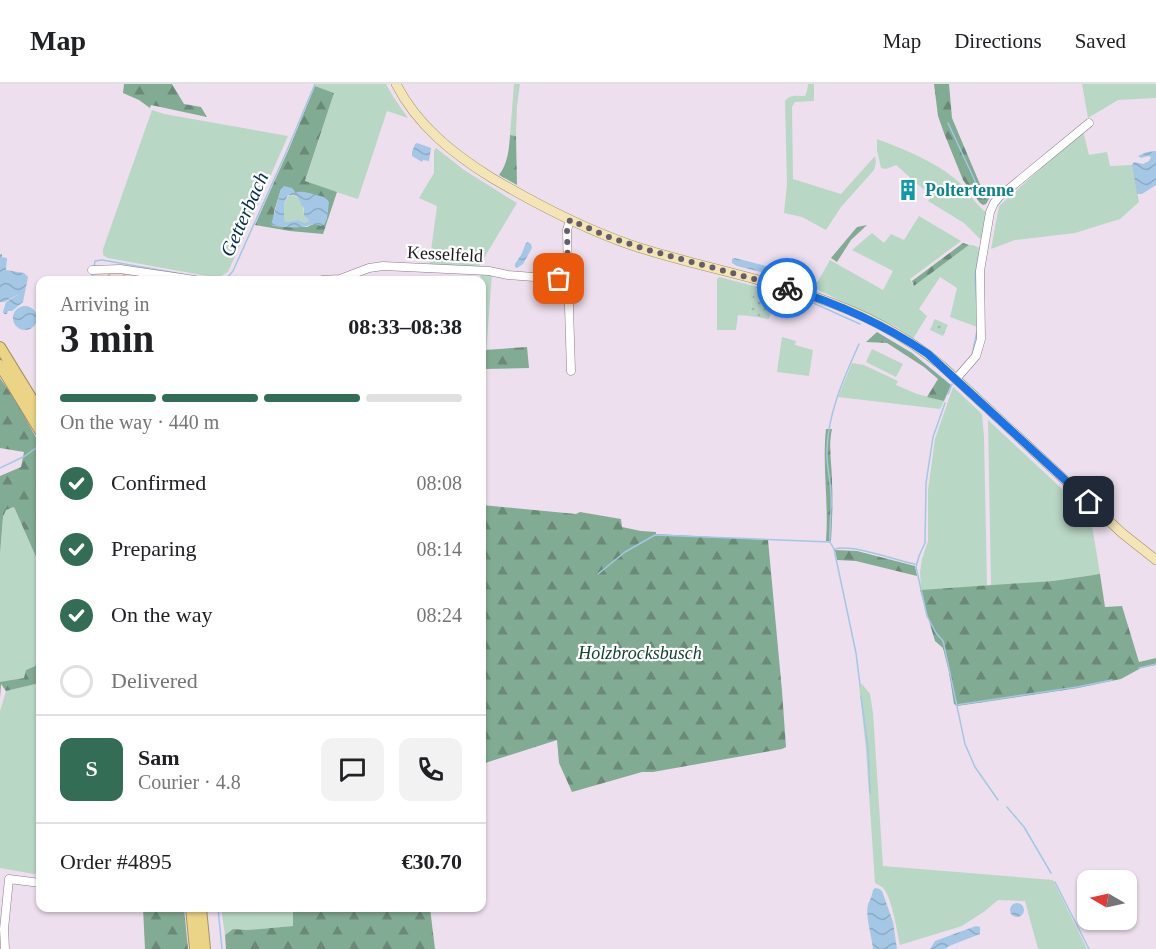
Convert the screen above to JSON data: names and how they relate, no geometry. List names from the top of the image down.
{
  "streets": {
    "street": ["Kesselfeld"]
  },
  "water": ["Getterbach"],
  "parks": ["Holzbrocksbusch"],
  "places": {
    "building": ["Poltertenne"]
  },
  "north": "left",
  "page": {
    "header": "Map",
    "nav": ["Map", "Directions", "Saved"],
    "heading": ["3 min", "Arriving in", "08:33–08:38"],
    "panel": [
      "Sam",
      "Courier · 4.8",
      "Order #4895",
      "€30.70"
    ],
    "bar": "On the way · 440 m",
    "list": [
      ["Confirmed", "08:08"],
      ["Preparing", "08:14"],
      ["On the way", "08:24"],
      "Delivered"
    ],
    "round": "S"
  }
}
